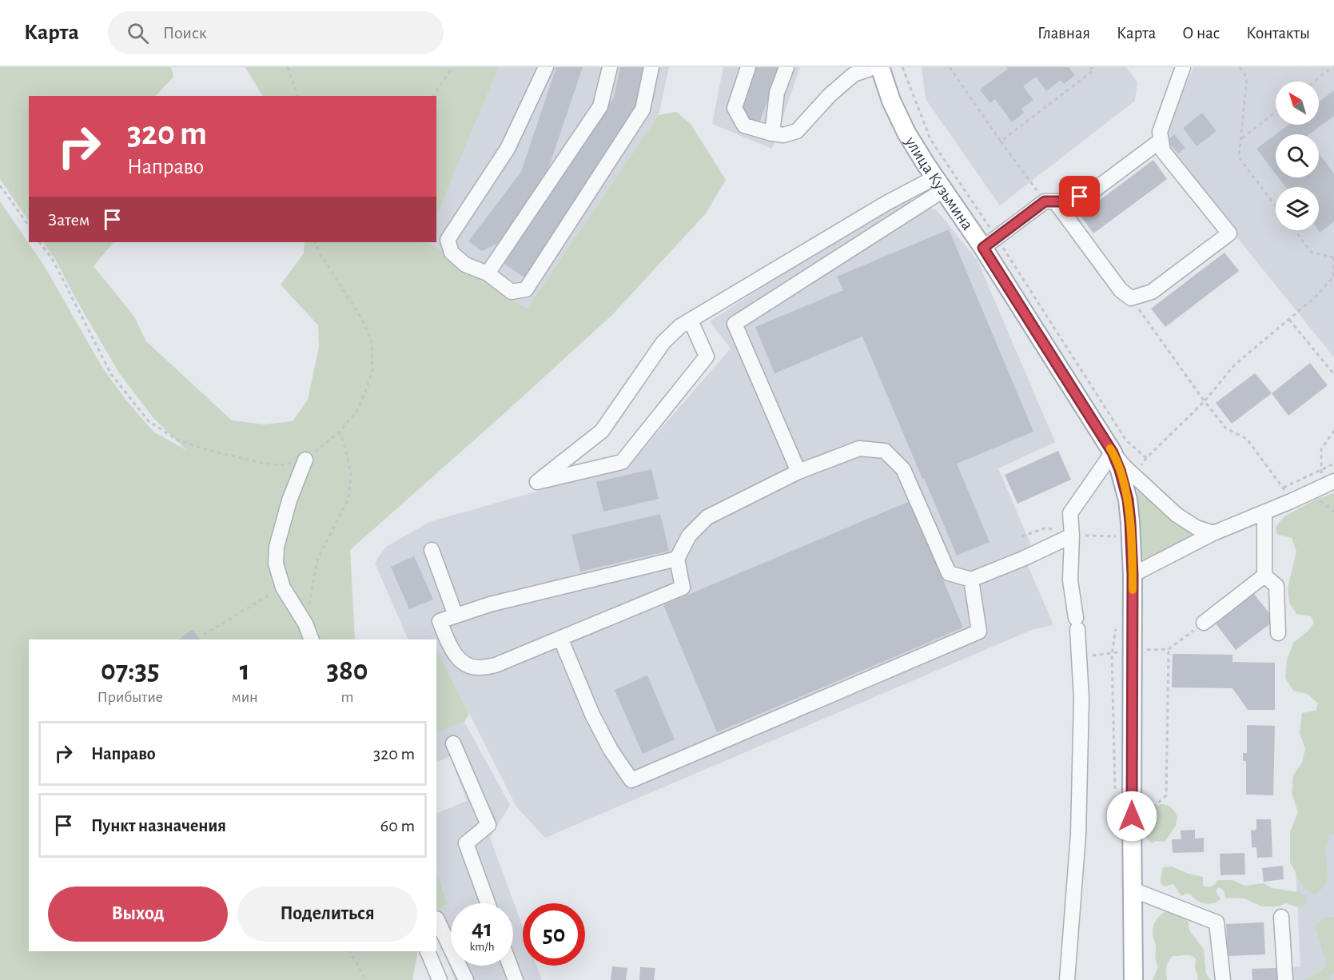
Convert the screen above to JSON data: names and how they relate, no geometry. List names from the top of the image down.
{
  "streets": {
    "main road": ["улица Кузьмина"]
  },
  "north": "top left",
  "page": {
    "header": "Карта",
    "search": "Поиск",
    "nav": [
      "Главная",
      "Карта",
      "О нас",
      "Контакты"
    ],
    "turn": ["320 m", "Направо"],
    "then": "Затем",
    "eta": [
      "07:35",
      "Прибытие",
      "1",
      "мин",
      "380",
      "m"
    ],
    "list": [
      {
        "name": "Направо",
        "value": "320 m"
      },
      {
        "name": "Пункт назначения",
        "value": "60 m"
      }
    ],
    "buttons": ["Выход", "Поделиться"],
    "speed": "41 km/h",
    "limit": "50"
  }
}
